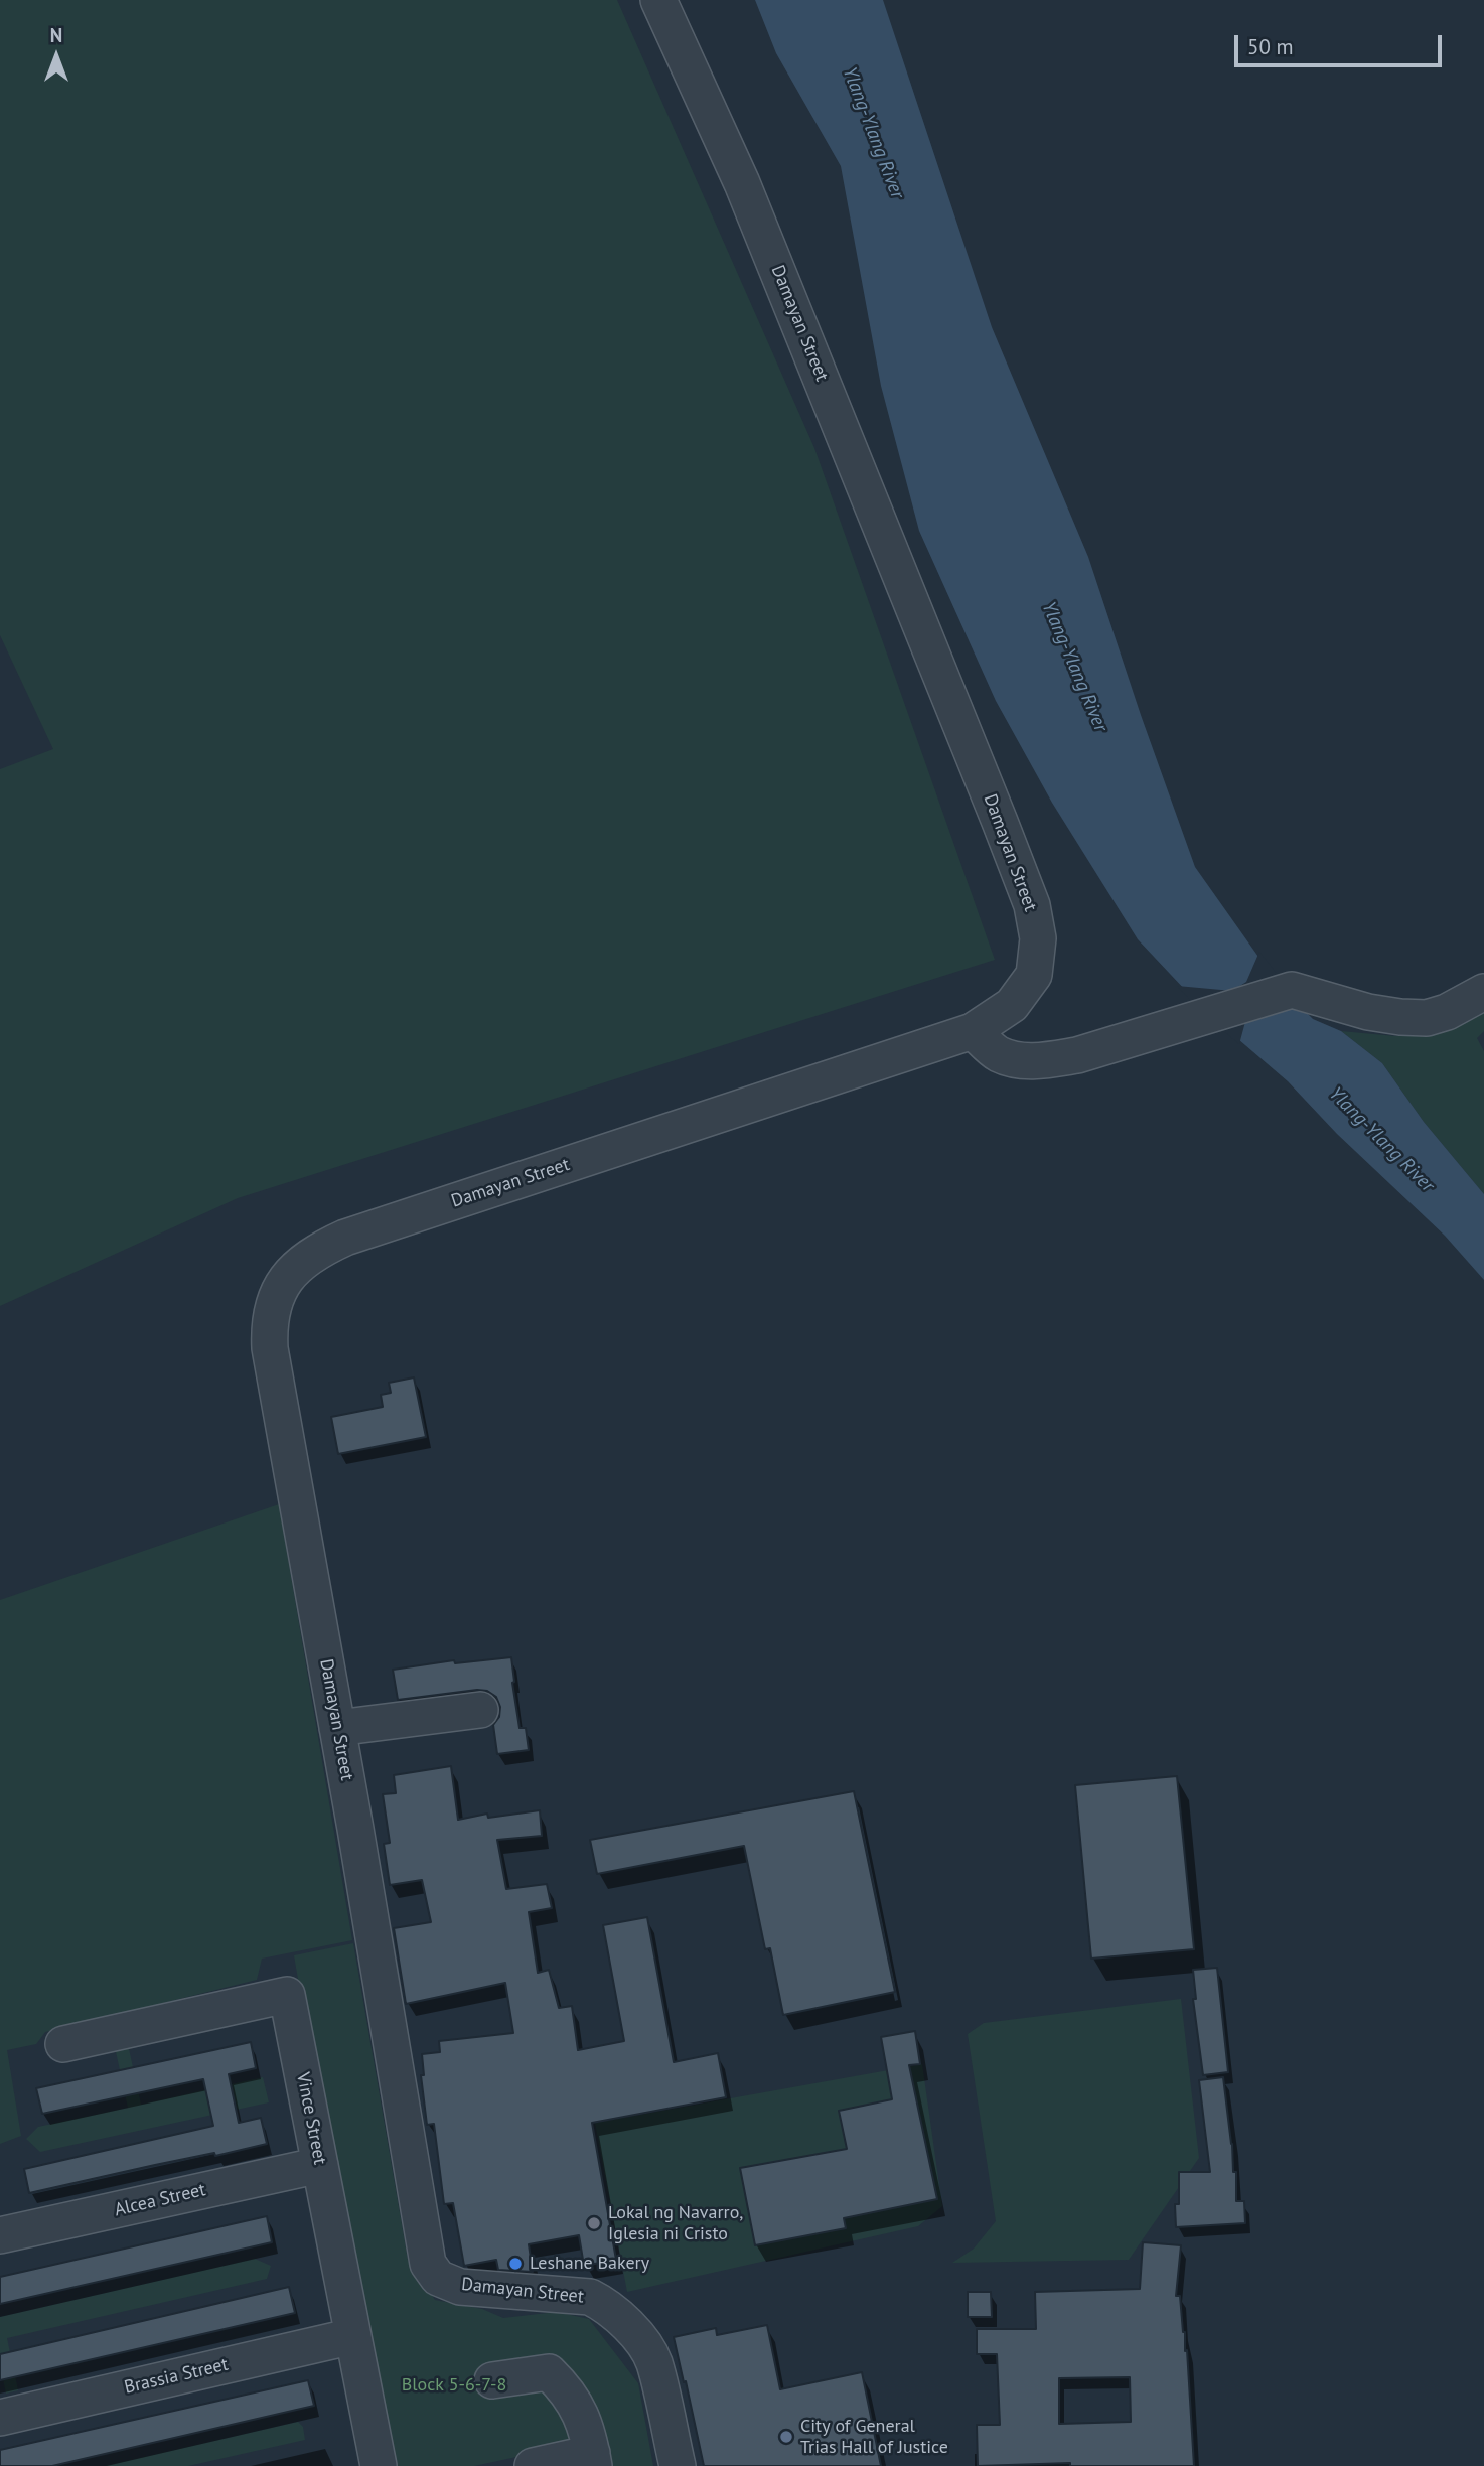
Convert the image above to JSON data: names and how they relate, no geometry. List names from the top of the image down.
{
  "streets": {
    "street": [
      "Damayan Street",
      "Vince Street",
      "Alcea Street",
      "Brassia Street"
    ]
  },
  "crossings": [
    ["Vince Street", "Alcea Street"],
    ["Vince Street", "Brassia Street"]
  ],
  "water": ["Ylang-Ylang River"],
  "parks": ["Block 5-6-7-8"],
  "places": ["Lokal ng Navarro, Iglesia ni Cristo", "Leshane Bakery", "City of General Trias Hall of Justice"],
  "scale_bar": "50 m",
  "north": "top"
}
